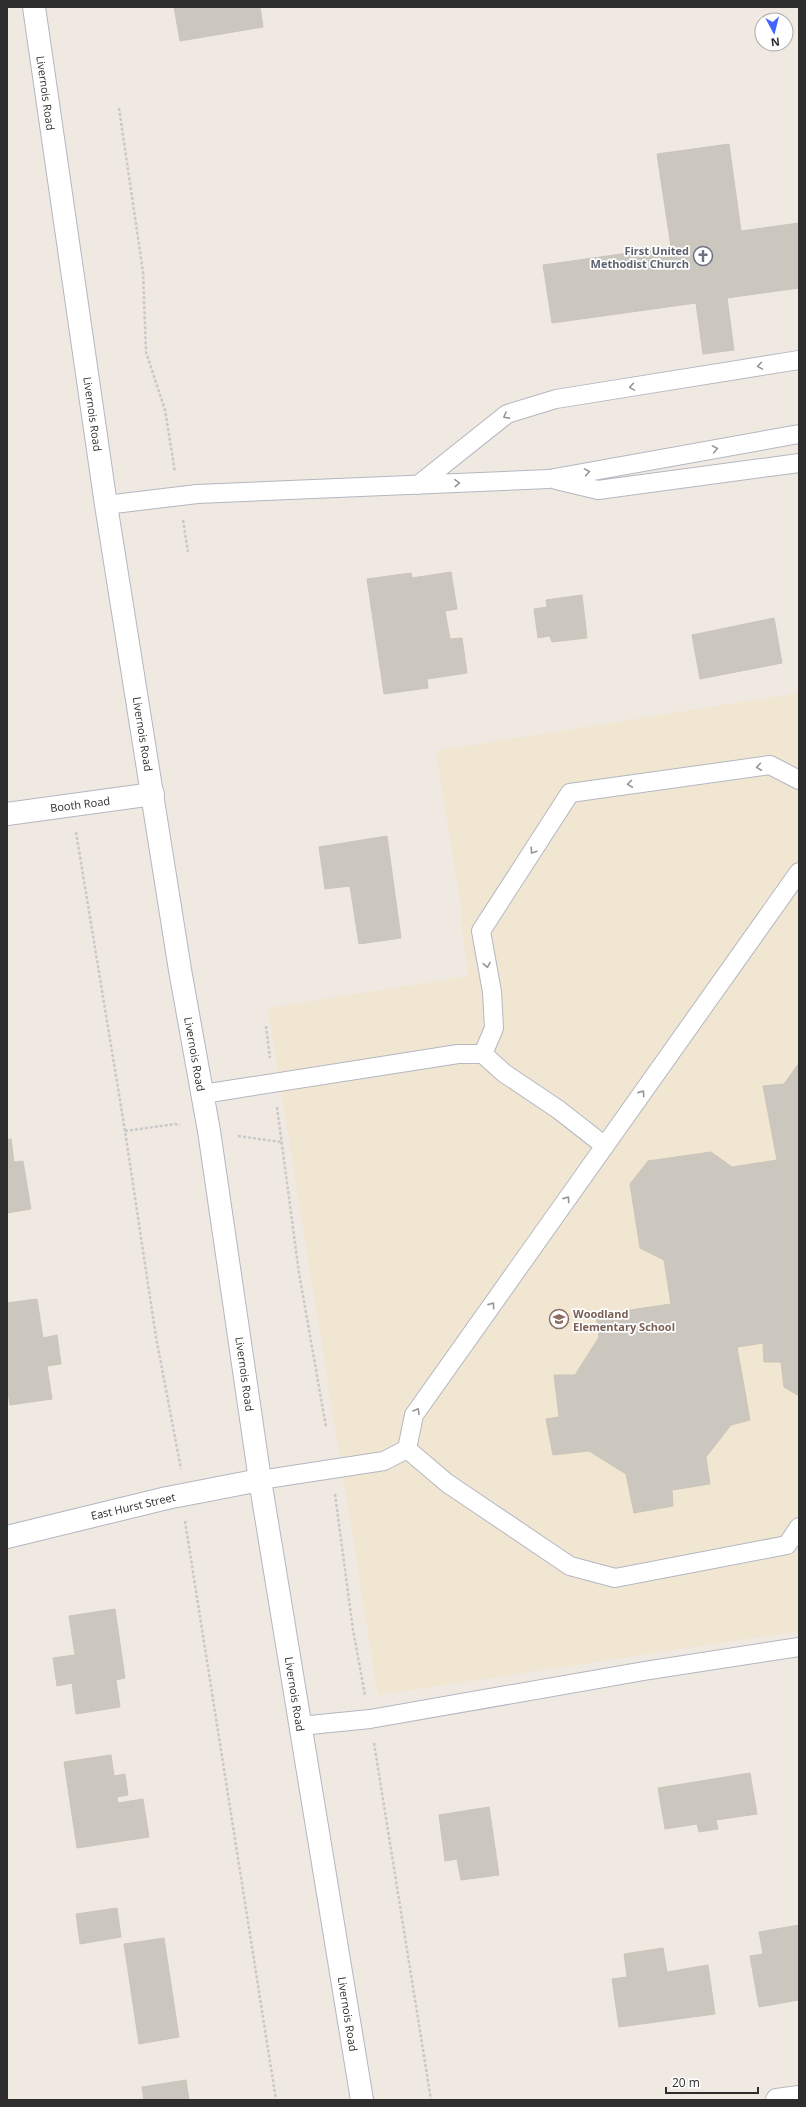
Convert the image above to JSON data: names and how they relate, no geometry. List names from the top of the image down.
{
  "streets": {
    "street": ["Livernois Road", "Booth Road", "East Hurst Street"]
  },
  "crossings": [
    ["Livernois Road", "Booth Road"],
    ["Livernois Road", "East Hurst Street"]
  ],
  "places": {
    "church": ["First United Methodist Church"],
    "school or university": ["Woodland Elementary School"]
  },
  "scale_bar": "20 m",
  "north": "bottom"
}
